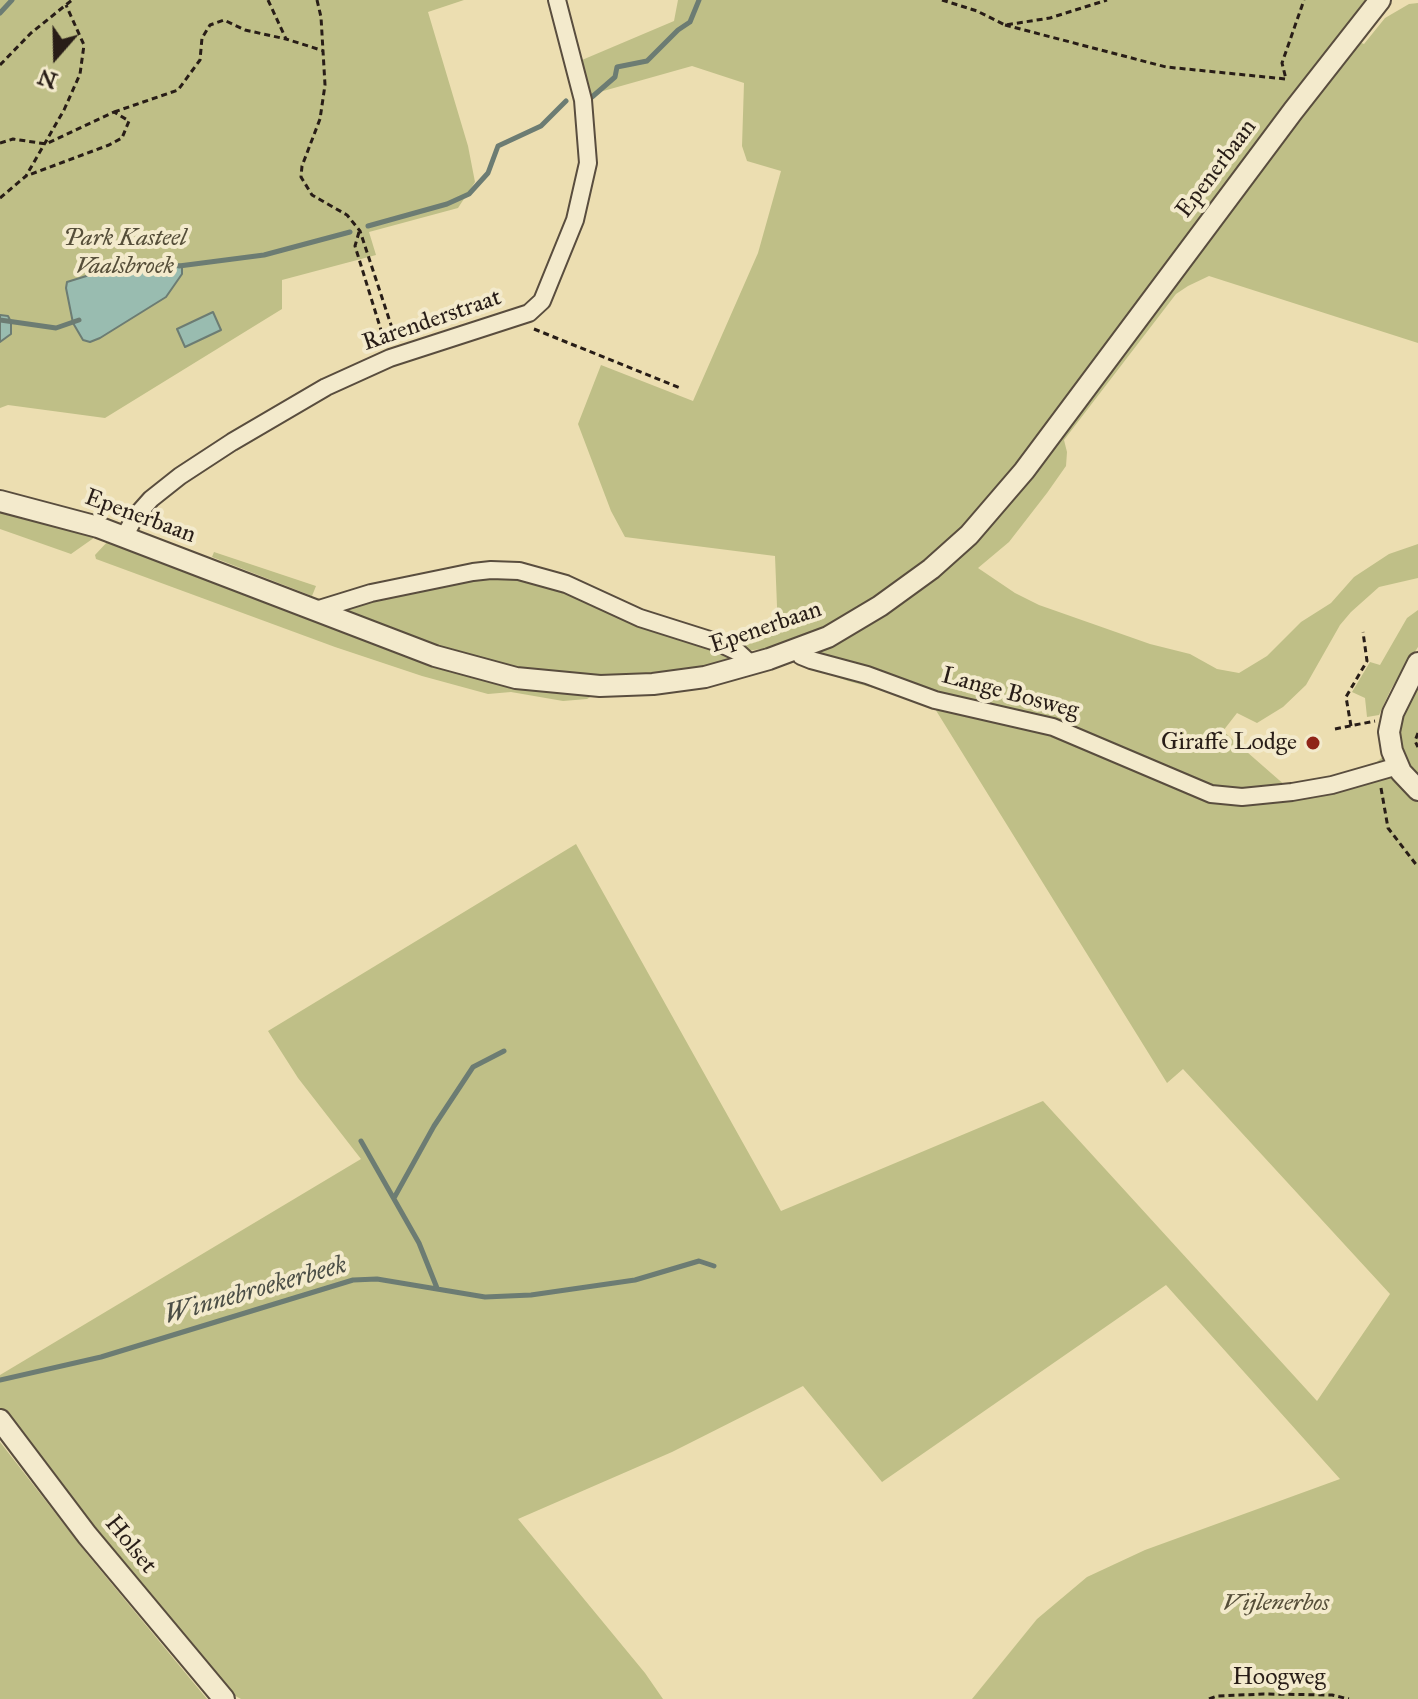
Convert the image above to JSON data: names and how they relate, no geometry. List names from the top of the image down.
{
  "streets": {
    "street": [
      "Epenerbaan",
      "Rarenderstraat",
      "Lange Bosweg",
      "Holset"
    ],
    "path": ["Hoogweg"]
  },
  "crossings": [
    ["Epenerbaan", "Rarenderstraat"],
    ["Epenerbaan", "Lange Bosweg"]
  ],
  "water": ["Winnebroekerbeek"],
  "parks": ["Park Kasteel Vaalsbroek", "Vijlenerbos"],
  "places": ["Giraffe Lodge"],
  "north": "bottom"
}
